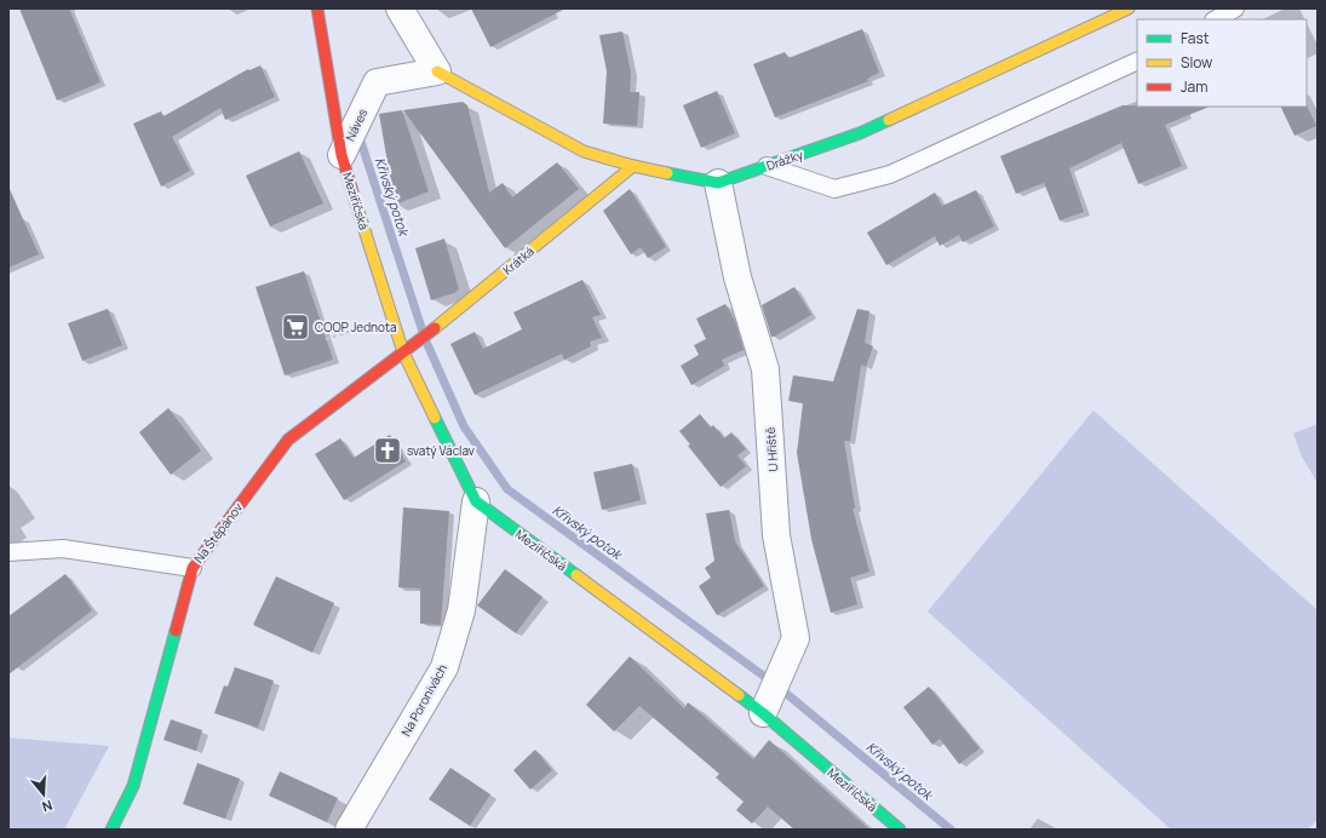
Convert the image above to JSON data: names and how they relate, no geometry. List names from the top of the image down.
{
  "streets": {
    "street": [
      "Náves",
      "Drážky",
      "Meziříčská",
      "Krátká",
      "U Hřiště",
      "Na Štěpánov",
      "Na Poronivách"
    ]
  },
  "crossings": [
    ["Náves", "Meziříčská"],
    ["Drážky", "U Hřiště"],
    ["Meziříčská", "Krátká"],
    ["Meziříčská", "U Hřiště"],
    ["Meziříčská", "Na Štěpánov"],
    ["Meziříčská", "Na Poronivách"],
    ["Krátká", "Na Štěpánov"]
  ],
  "water": ["Křivský potok"],
  "places": {
    "supermarket": ["COOP Jednota"],
    "church": ["svatý Václav"]
  },
  "legend": ["Fast", "Slow", "Jam"],
  "north": "bottom"
}
